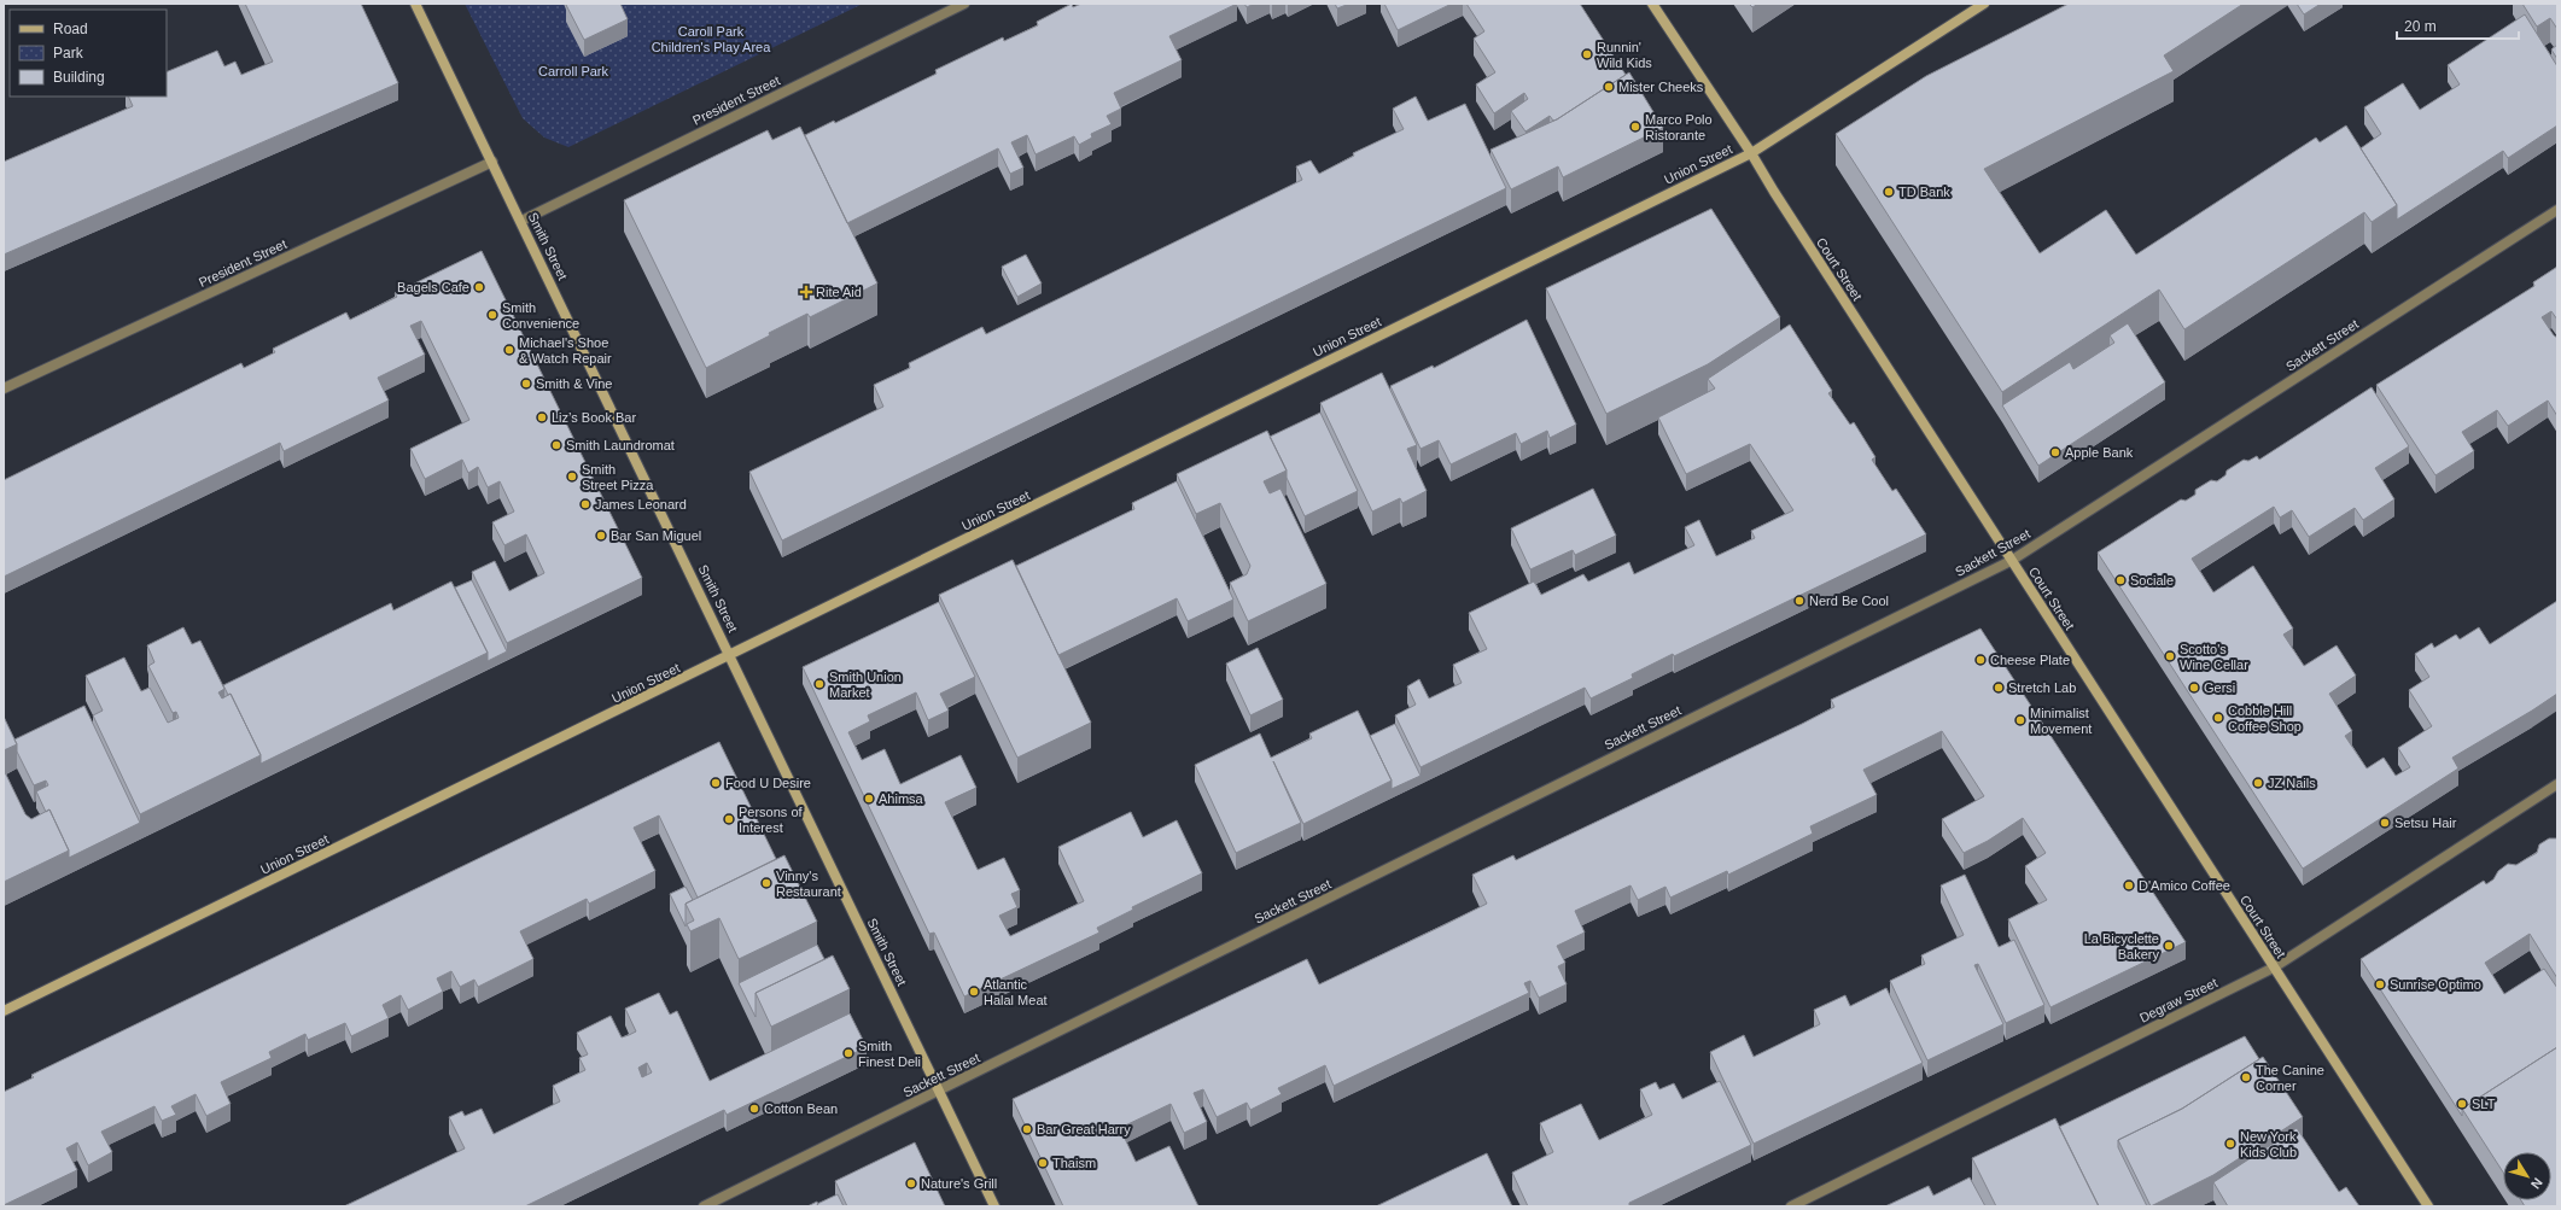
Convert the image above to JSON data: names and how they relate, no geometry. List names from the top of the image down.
{
  "streets": {
    "street": [
      "President Street",
      "Union Street",
      "Smith Street",
      "Court Street",
      "Sackett Street",
      "Degraw Street"
    ]
  },
  "crossings": [
    ["President Street", "Smith Street"],
    ["Union Street", "Smith Street"],
    ["Union Street", "Court Street"],
    ["Smith Street", "Sackett Street"],
    ["Court Street", "Sackett Street"],
    ["Court Street", "Degraw Street"]
  ],
  "parks": ["Caroll Park Children's Play Area", "Carroll Park"],
  "places": {
    "other": [
      "Runnin' Wild Kids",
      "Mister Cheeks",
      "Marco Polo Ristorante",
      "TD Bank",
      "Bagels Cafe",
      "Smith Convenience",
      "Michael's Shoe & Watch Repair",
      "Smith & Vine",
      "Liz’s Book Bar",
      "Smith Laundromat",
      "Apple Bank",
      "Smith Street Pizza",
      "James Leonard",
      "Bar San Miguel",
      "Sociale",
      "Nerd Be Cool",
      "Scotto's Wine Cellar",
      "Cheese Plate",
      "Smith Union Market",
      "Stretch Lab",
      "Gersi",
      "Cobble Hill Coffee Shop",
      "Minimalist Movement",
      "Food U Desire",
      "JZ Nails",
      "Ahimsa",
      "Persons of Interest",
      "Setsu Hair",
      "Vinny's Restaurant",
      "D'Amico Coffee",
      "La Bicyclette Bakery",
      "Sunrise Optimo",
      "Atlantic Halal Meat",
      "Smith Finest Deli",
      "The Canine Corner",
      "SLT",
      "Cotton Bean",
      "Bar Great Harry",
      "New York Kids Club",
      "Thaism",
      "Nature's Grill"
    ],
    "health": ["Rite Aid"]
  },
  "legend": ["Road", "Park", "Building"],
  "scale_bar": "20 m",
  "north": "bottom right"
}
